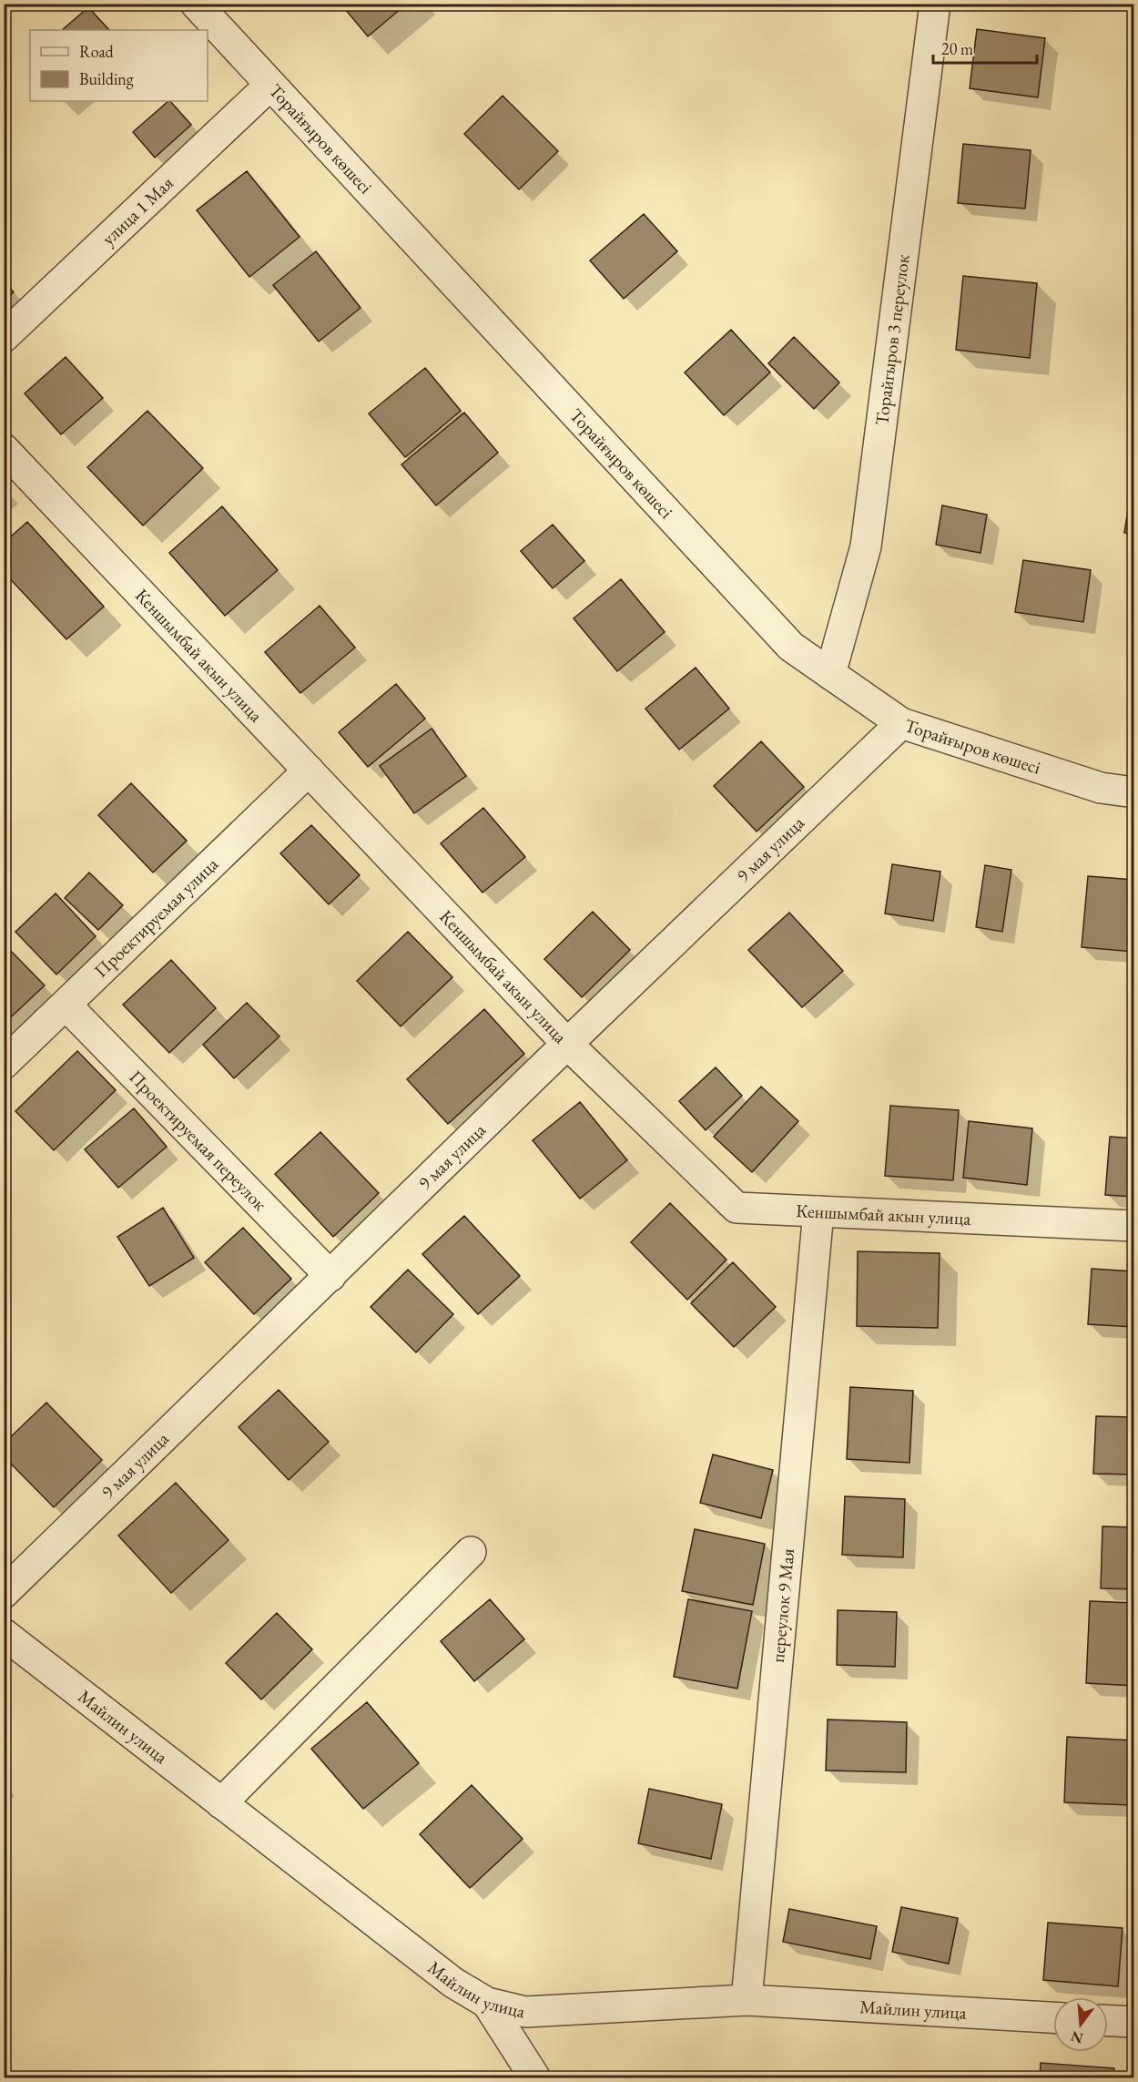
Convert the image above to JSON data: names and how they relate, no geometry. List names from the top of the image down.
{
  "streets": {
    "street": [
      "Торайғыров көшесі",
      "улица 1 Мая",
      "Торайгыров 3 переулок",
      "Кеншымбай акын улица",
      "9 мая улица",
      "Проектируемая улица",
      "Проектируемая переулок",
      "переулок 9 Мая",
      "Майлин улица"
    ]
  },
  "crossings": [
    ["Торайғыров көшесі", "улица 1 Мая"],
    ["Торайғыров көшесі", "Торайгыров 3 переулок"],
    ["Торайғыров көшесі", "9 мая улица"],
    ["Кеншымбай акын улица", "9 мая улица"],
    ["Кеншымбай акын улица", "Проектируемая улица"],
    ["Кеншымбай акын улица", "переулок 9 Мая"],
    ["9 мая улица", "Проектируемая переулок"],
    ["Проектируемая улица", "Проектируемая переулок"],
    ["переулок 9 Мая", "Майлин улица"]
  ],
  "legend": ["Road", "Building"],
  "scale_bar": "20 m",
  "north": "bottom"
}
